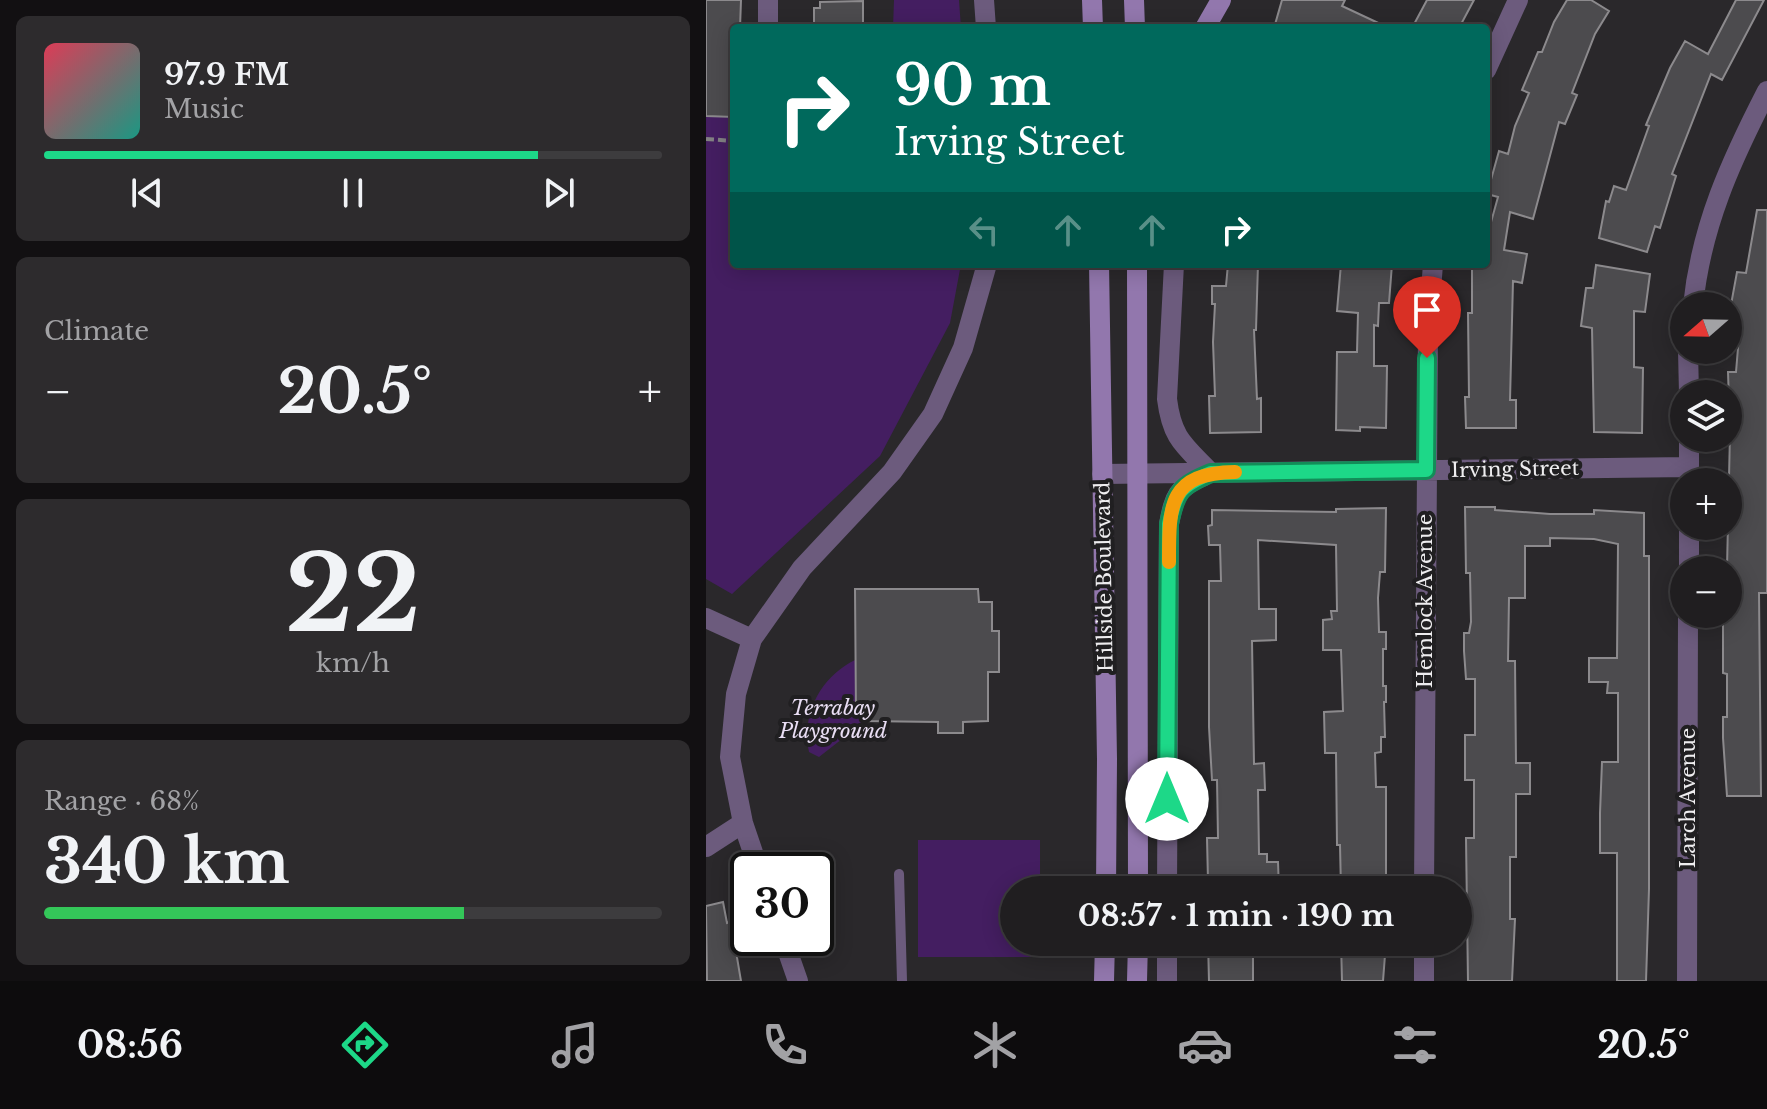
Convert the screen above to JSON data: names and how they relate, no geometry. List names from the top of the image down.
{
  "streets": {
    "main road": ["Hillside Boulevard"],
    "street": ["Irving Street", "Hemlock Avenue", "Larch Avenue"]
  },
  "crossings": [
    ["Irving Street", "Hillside Boulevard"],
    ["Irving Street", "Hemlock Avenue"]
  ],
  "parks": ["Terrabay Playground"],
  "north": "left",
  "page": {
    "turn": ["90 m", "Irving Street"],
    "song": ["97.9 FM", "Music"],
    "tile": [
      "Climate",
      ["22", "km/h"],
      ["Range · 68%", "340 km"]
    ],
    "map_buttons": ["+", "−"],
    "heat": ["−", "20.5°", "+"],
    "limit": "30",
    "trip": "08:57 · 1 min · 190 m",
    "tabs": ["08:56", "20.5°"]
  }
}
